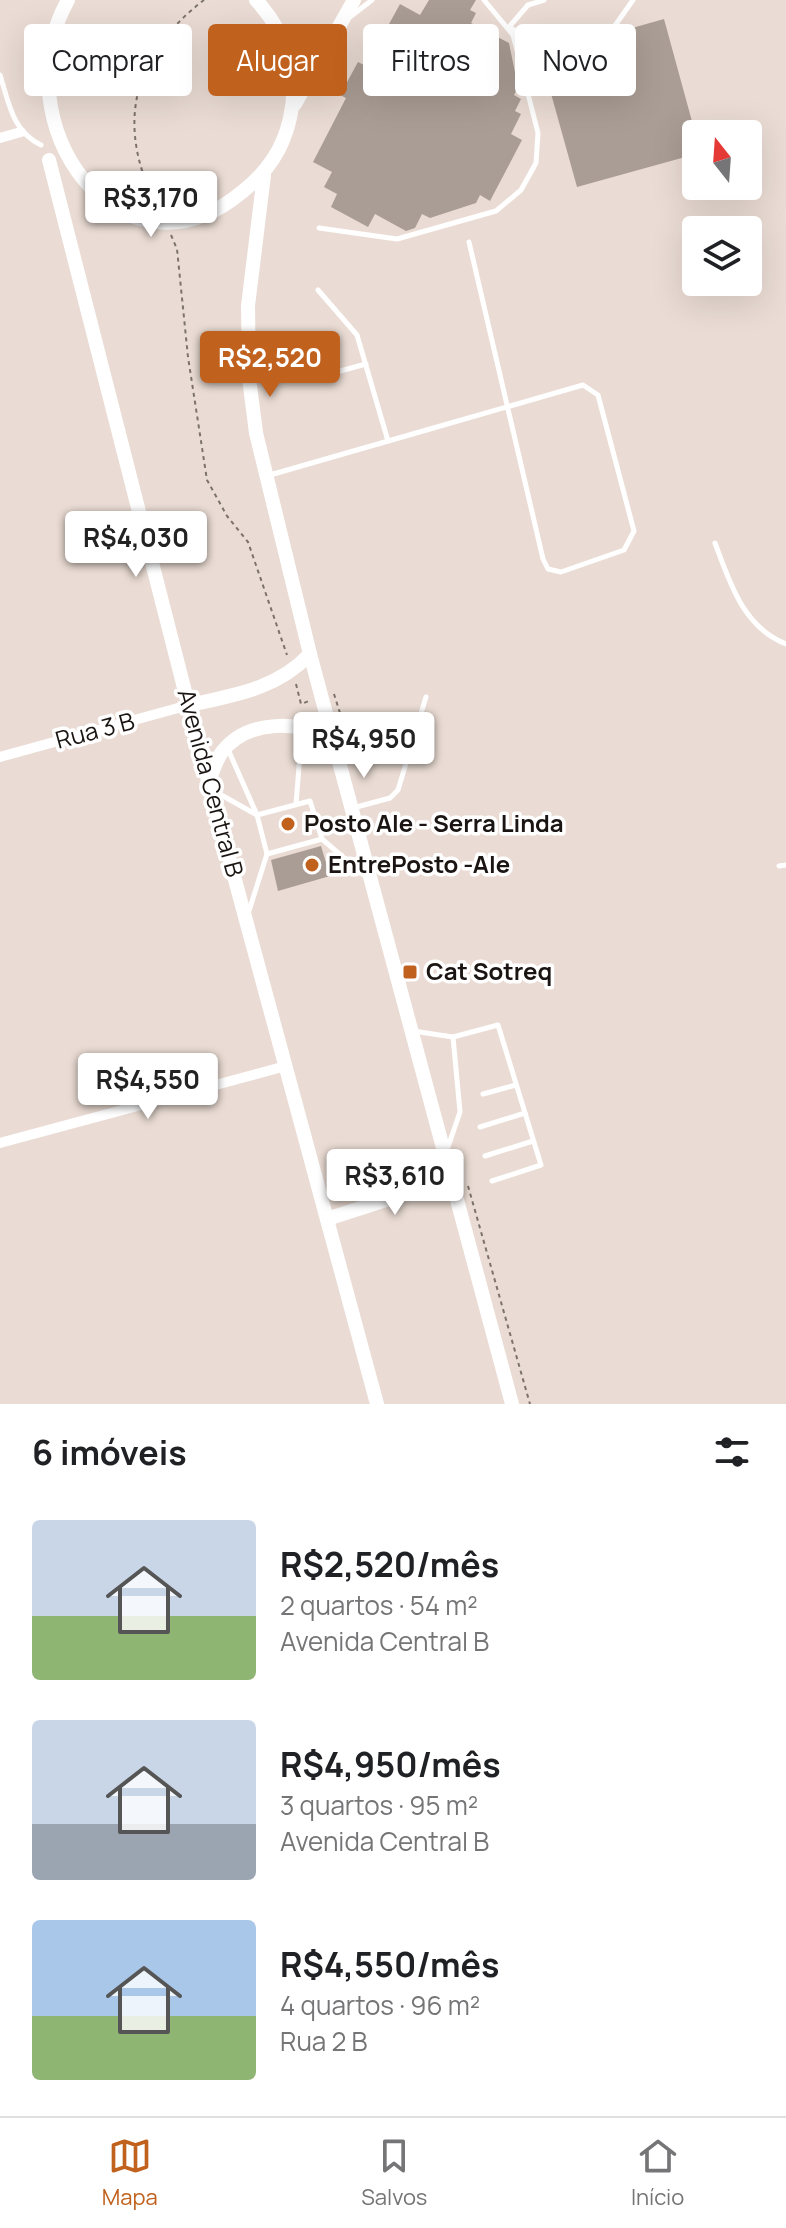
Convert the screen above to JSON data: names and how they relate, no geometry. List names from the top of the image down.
{
  "streets": {
    "main road": ["Avenida Central B"],
    "street": ["Rua 3 B"]
  },
  "crossings": [
    ["Rua 3 B", "Avenida Central B"]
  ],
  "places": {
    "other": ["Posto Ale - Serra Linda", "EntrePosto -Ale"],
    "transit": ["Cat Sotreq"]
  },
  "north": "top",
  "page": {
    "chip": [
      "Comprar",
      "Alugar",
      "Filtros",
      "Novo"
    ],
    "price": [
      "R$3,170",
      "R$2,520",
      "R$4,030",
      "R$4,950",
      "R$4,550",
      "R$3,610"
    ],
    "heading": "6 imóveis",
    "list": [
      {
        "name": "R$2,520/mês",
        "note": "2 quartos · 54 m² · Avenida Central B"
      },
      {
        "name": "R$4,950/mês",
        "note": "3 quartos · 95 m² · Avenida Central B"
      },
      {
        "name": "R$4,550/mês",
        "note": "4 quartos · 96 m² · Rua 2 B"
      }
    ],
    "tabs": ["Mapa", "Salvos", "Início"]
  }
}
